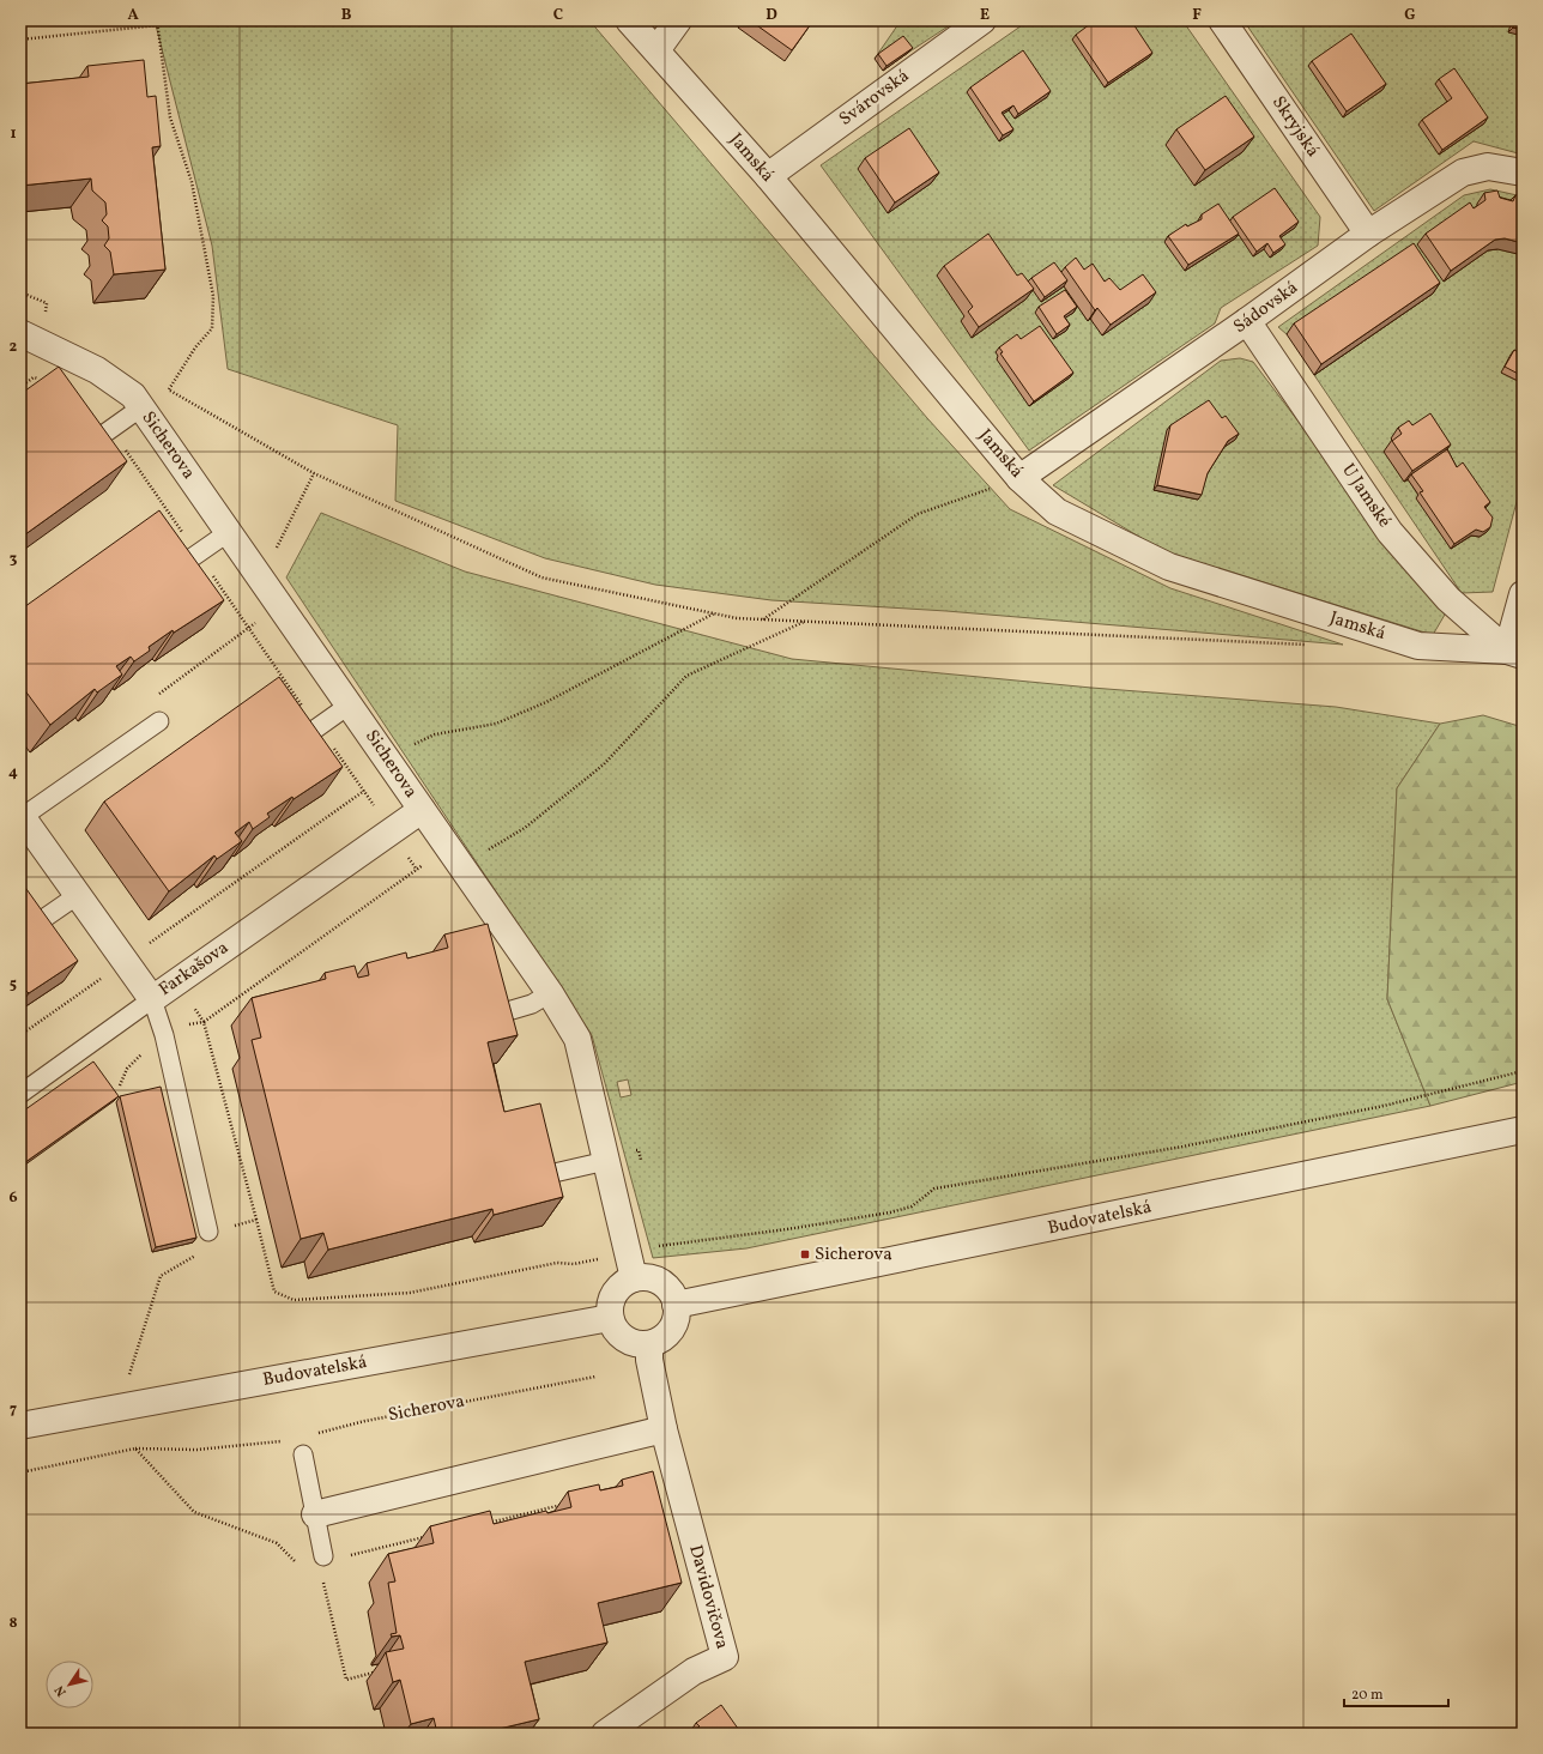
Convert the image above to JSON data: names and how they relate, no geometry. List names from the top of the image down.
{
  "streets": {
    "street": [
      "Svárovská",
      "Skryjská",
      "Jamská",
      "Sádovská",
      "Sicherova",
      "U Jamské",
      "Farkašova",
      "Budovatelská",
      "Davidovičova"
    ]
  },
  "crossings": [
    ["Svárovská", "Jamská"],
    ["Skryjská", "Sádovská"],
    ["Jamská", "Sádovská"],
    ["Jamská", "U Jamské"],
    ["Sádovská", "U Jamské"],
    ["Sicherova", "Farkašova"],
    ["Sicherova", "Budovatelská"],
    ["Sicherova", "Davidovičova"],
    ["Budovatelská", "Davidovičova"]
  ],
  "places": {
    "transit": ["Sicherova"]
  },
  "scale_bar": "20 m",
  "north": "bottom left",
  "grid": {
    "columns": [
      "A",
      "B",
      "C",
      "D",
      "E",
      "F",
      "G"
    ],
    "rows": [
      "1",
      "2",
      "3",
      "4",
      "5",
      "6",
      "7",
      "8"
    ]
  }
}
